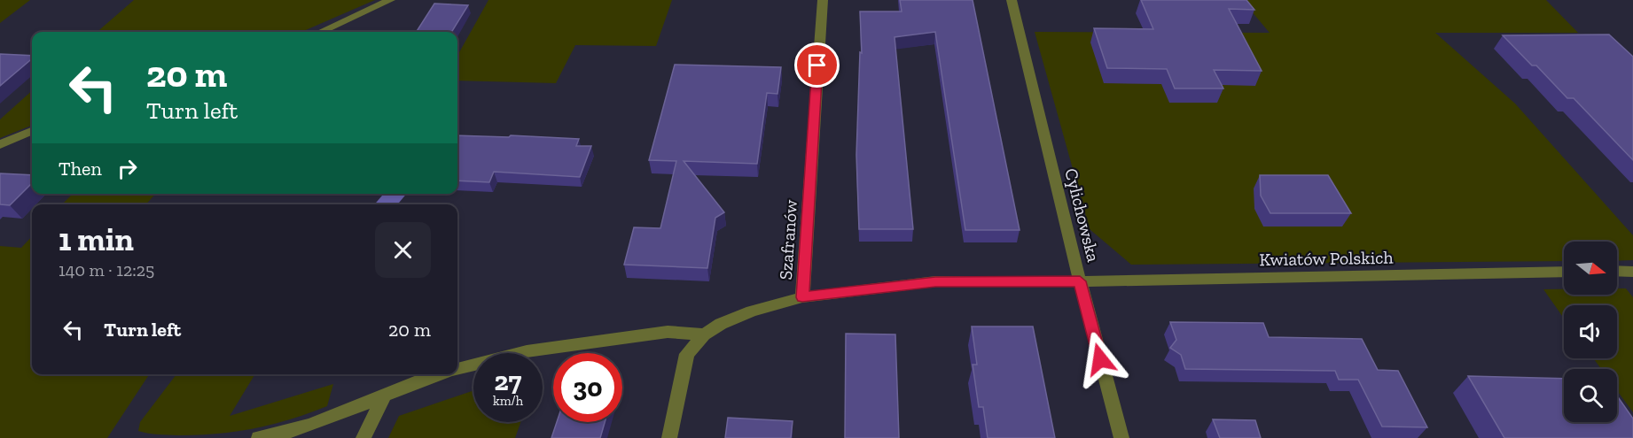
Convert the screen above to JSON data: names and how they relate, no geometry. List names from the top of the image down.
{
  "streets": {
    "street": ["Cylichowska", "Szafranów", "Kwiatów Polskich"]
  },
  "crossings": [
    ["Cylichowska", "Kwiatów Polskich"],
    ["Szafranów", "Kwiatów Polskich"]
  ],
  "north": "right",
  "page": {
    "turn": ["20 m", "Turn left"],
    "then": "Then",
    "heading": ["1 min", "140 m · 12:25"],
    "list": [
      {
        "name": "Turn left",
        "value": "20 m"
      }
    ],
    "speed": "27 km/h",
    "limit": "30"
  }
}
